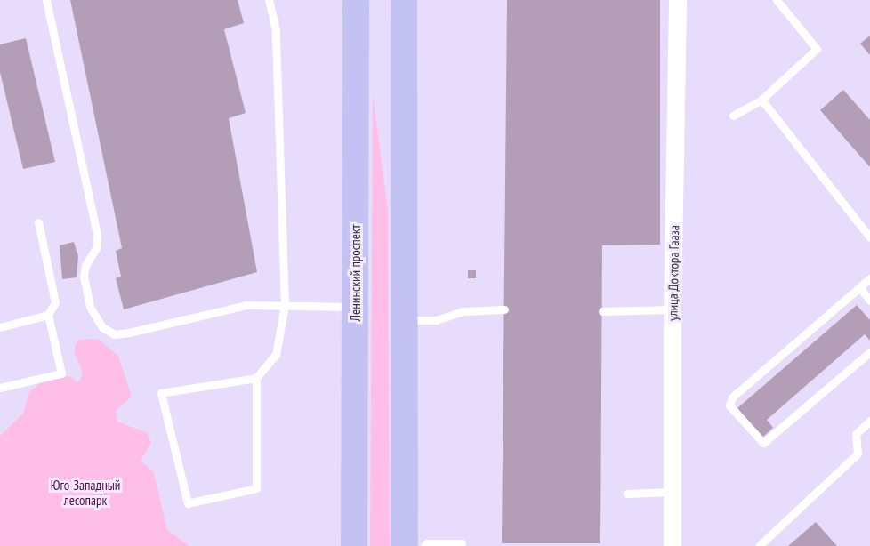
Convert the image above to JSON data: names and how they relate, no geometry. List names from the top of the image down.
{
  "streets": {
    "main road": ["Ленинский проспект"],
    "street": ["улица Доктора Гааза"]
  },
  "parks": ["Юго-Западный лесопарк"]
}
